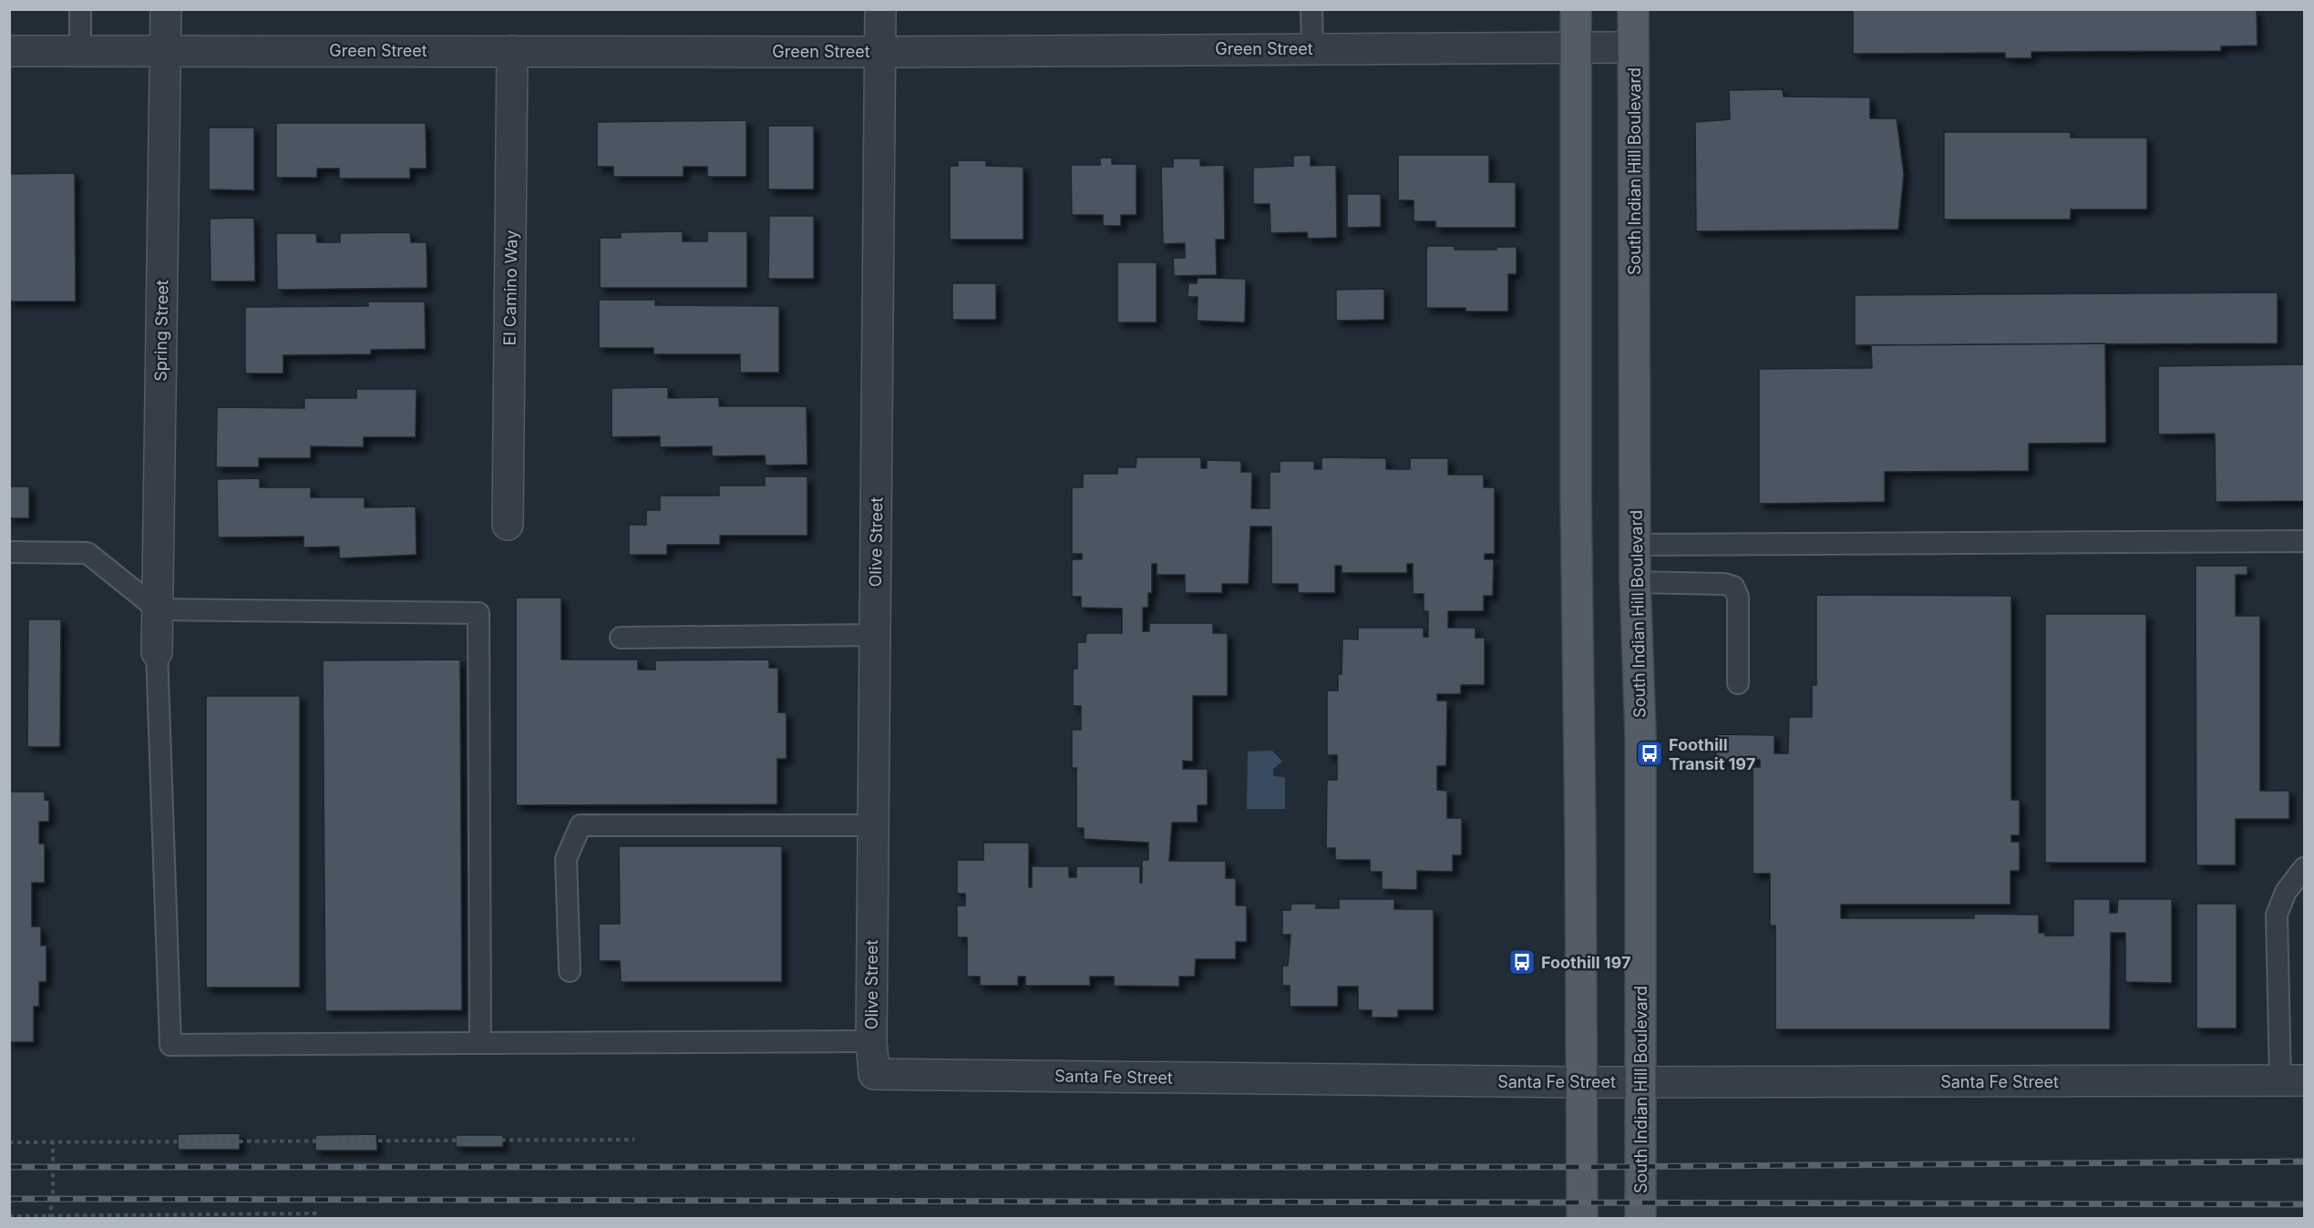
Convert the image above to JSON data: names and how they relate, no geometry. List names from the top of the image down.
{
  "streets": {
    "main road": ["South Indian Hill Boulevard"],
    "street": [
      "Green Street",
      "El Camino Way",
      "Spring Street",
      "Olive Street",
      "Santa Fe Street"
    ]
  },
  "crossings": [
    ["Green Street", "South Indian Hill Boulevard"],
    ["Green Street", "El Camino Way"],
    ["Green Street", "Spring Street"],
    ["Green Street", "Olive Street"],
    ["South Indian Hill Boulevard", "Santa Fe Street"],
    ["Olive Street", "Santa Fe Street"]
  ],
  "places": {
    "bus stop": ["Foothill Transit 197", "Foothill 197"]
  }
}
